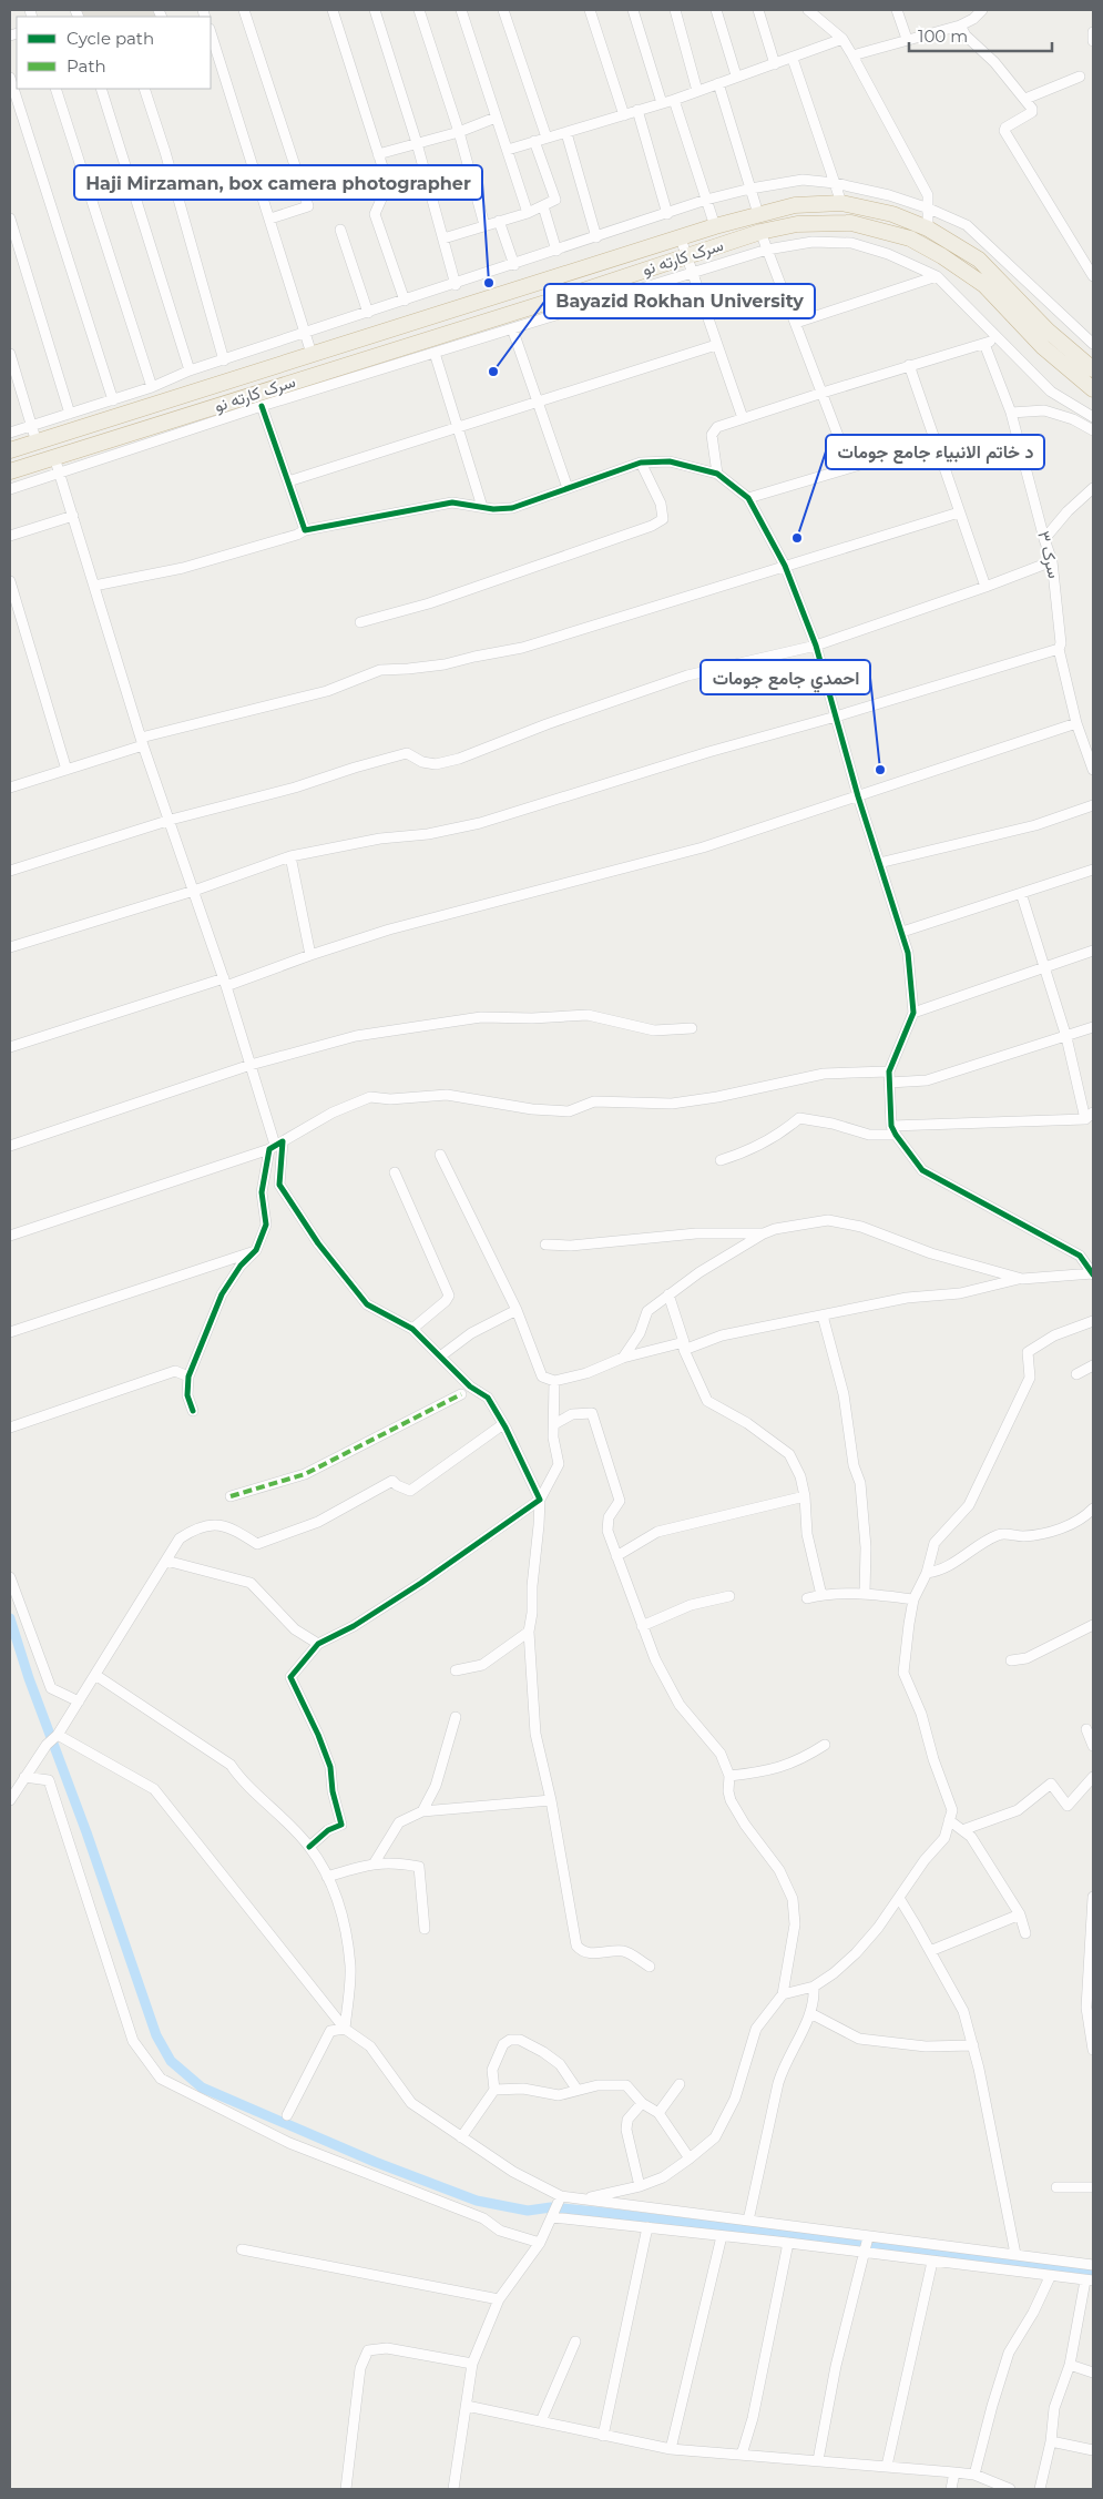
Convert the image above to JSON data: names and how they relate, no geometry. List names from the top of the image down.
{
  "streets": {
    "highway": ["سرک کارته نو"],
    "street": ["سرک ۳"]
  },
  "places": [
    "Haji Mirzaman, box camera photographer",
    "Bayazid Rokhan University",
    "د خاتم الانبیاء جامع جومات",
    "احمدي جامع جومات"
  ],
  "legend": ["Cycle path", "Path"],
  "scale_bar": "100 m"
}
